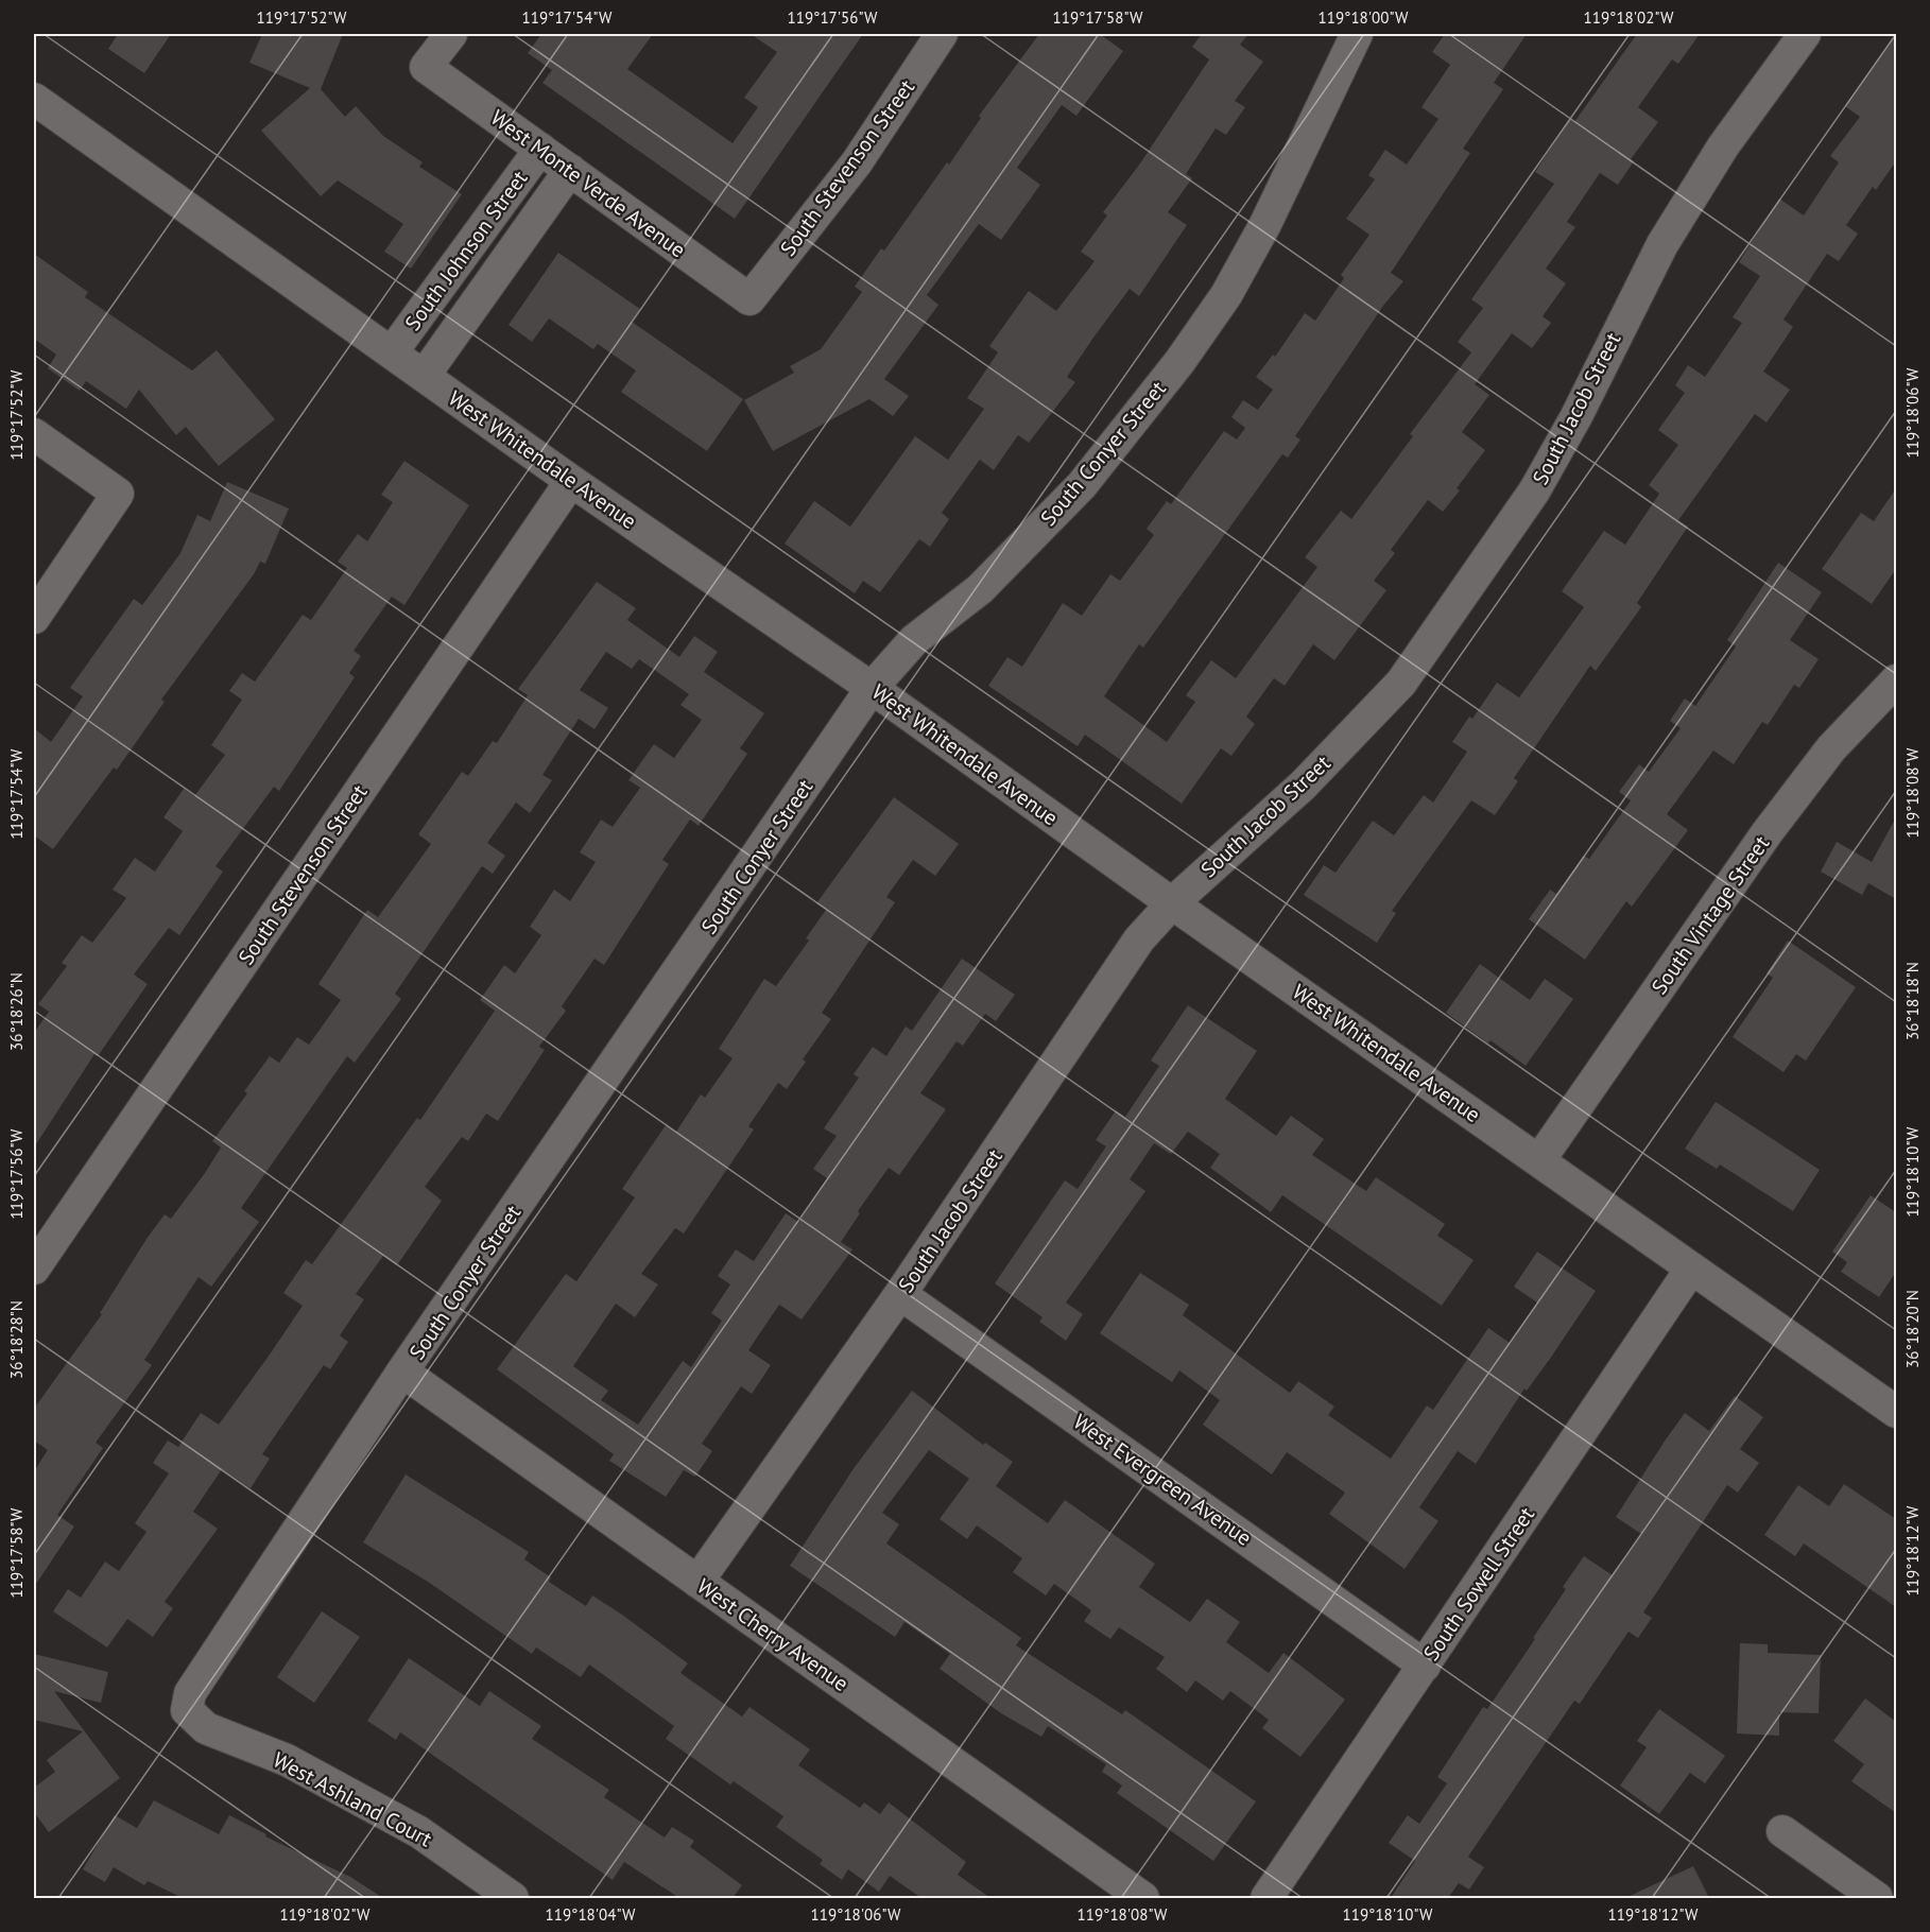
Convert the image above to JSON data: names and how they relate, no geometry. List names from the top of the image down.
{
  "streets": {
    "street": [
      "South Stevenson Street",
      "West Monte Verde Avenue",
      "South Johnson Street",
      "South Jacob Street",
      "South Conyer Street",
      "West Whitendale Avenue",
      "South Vintage Street",
      "West Evergreen Avenue",
      "South Sowell Street",
      "West Cherry Avenue",
      "West Ashland Court"
    ]
  },
  "crossings": [
    ["South Stevenson Street", "West Monte Verde Avenue"],
    ["South Stevenson Street", "West Whitendale Avenue"],
    ["West Monte Verde Avenue", "South Johnson Street"],
    ["South Johnson Street", "West Whitendale Avenue"],
    ["South Jacob Street", "West Whitendale Avenue"],
    ["South Jacob Street", "West Evergreen Avenue"],
    ["South Jacob Street", "West Cherry Avenue"],
    ["South Conyer Street", "West Whitendale Avenue"],
    ["South Conyer Street", "West Cherry Avenue"],
    ["South Conyer Street", "West Ashland Court"],
    ["West Whitendale Avenue", "South Vintage Street"],
    ["West Whitendale Avenue", "South Sowell Street"],
    ["West Evergreen Avenue", "South Sowell Street"]
  ],
  "coordinates": [
    "119°17'52\"W",
    "119°17'54\"W",
    "119°17'56\"W",
    "119°17'58\"W",
    "119°18'00\"W",
    "119°18'02\"W",
    "119°18'06\"W",
    "119°18'08\"W",
    "36°18'18\"N",
    "36°18'26\"N",
    "119°18'10\"W",
    "36°18'20\"N",
    "36°18'28\"N",
    "119°18'12\"W",
    "119°18'04\"W"
  ]
}
